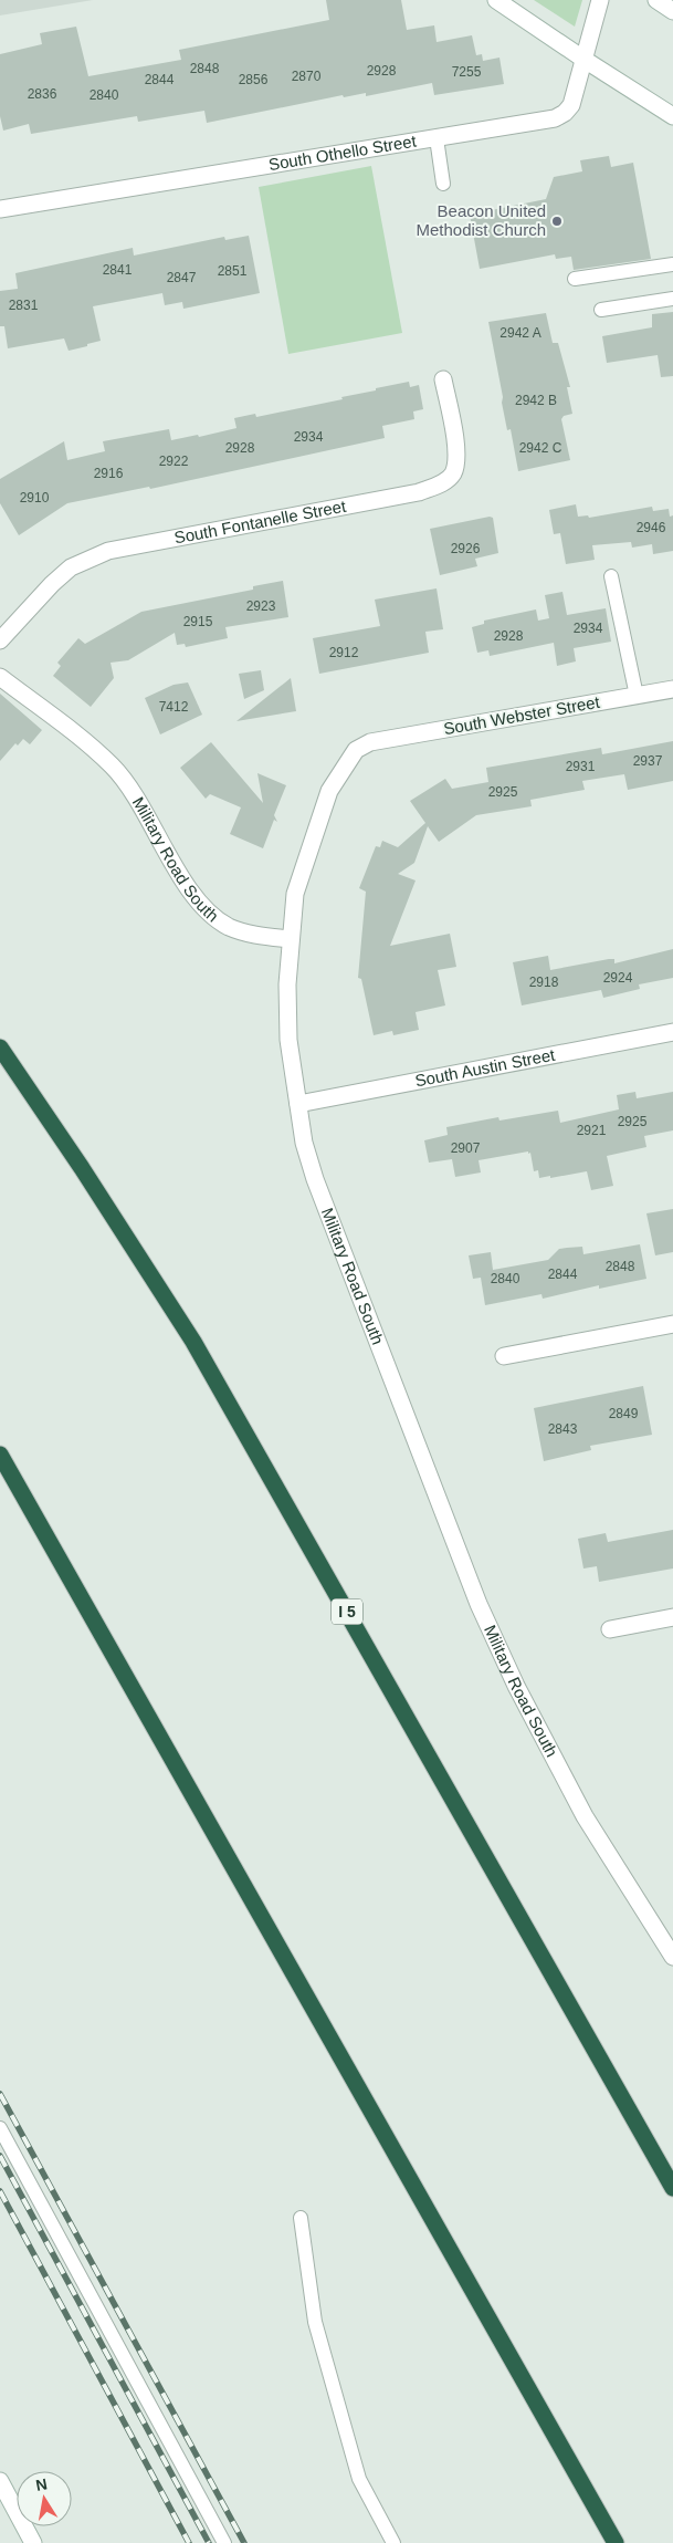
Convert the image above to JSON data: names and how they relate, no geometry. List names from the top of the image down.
{
  "streets": {
    "highway": ["I 5"],
    "street": [
      "South Othello Street",
      "South Fontanelle Street",
      "South Webster Street",
      "Military Road South",
      "South Austin Street"
    ]
  },
  "crossings": [
    ["South Webster Street", "Military Road South"],
    ["Military Road South", "South Austin Street"]
  ],
  "places": ["Beacon United Methodist Church"],
  "house_numbers": [
    "2848",
    "2928",
    "7255",
    "2870",
    "2844",
    "2856",
    "2836",
    "2840",
    "2841",
    "2851",
    "2847",
    "2831",
    "2942 A",
    "2942 B",
    "2934",
    "2928",
    "2942 C",
    "2922",
    "2916",
    "2910",
    "2946",
    "2926",
    "2923",
    "2915",
    "2934",
    "2928",
    "2912",
    "7412",
    "2937",
    "2931",
    "2925",
    "2924",
    "2918",
    "2925",
    "2921",
    "2907",
    "2848",
    "2844",
    "2840",
    "2849",
    "2843"
  ],
  "north": "top"
}
